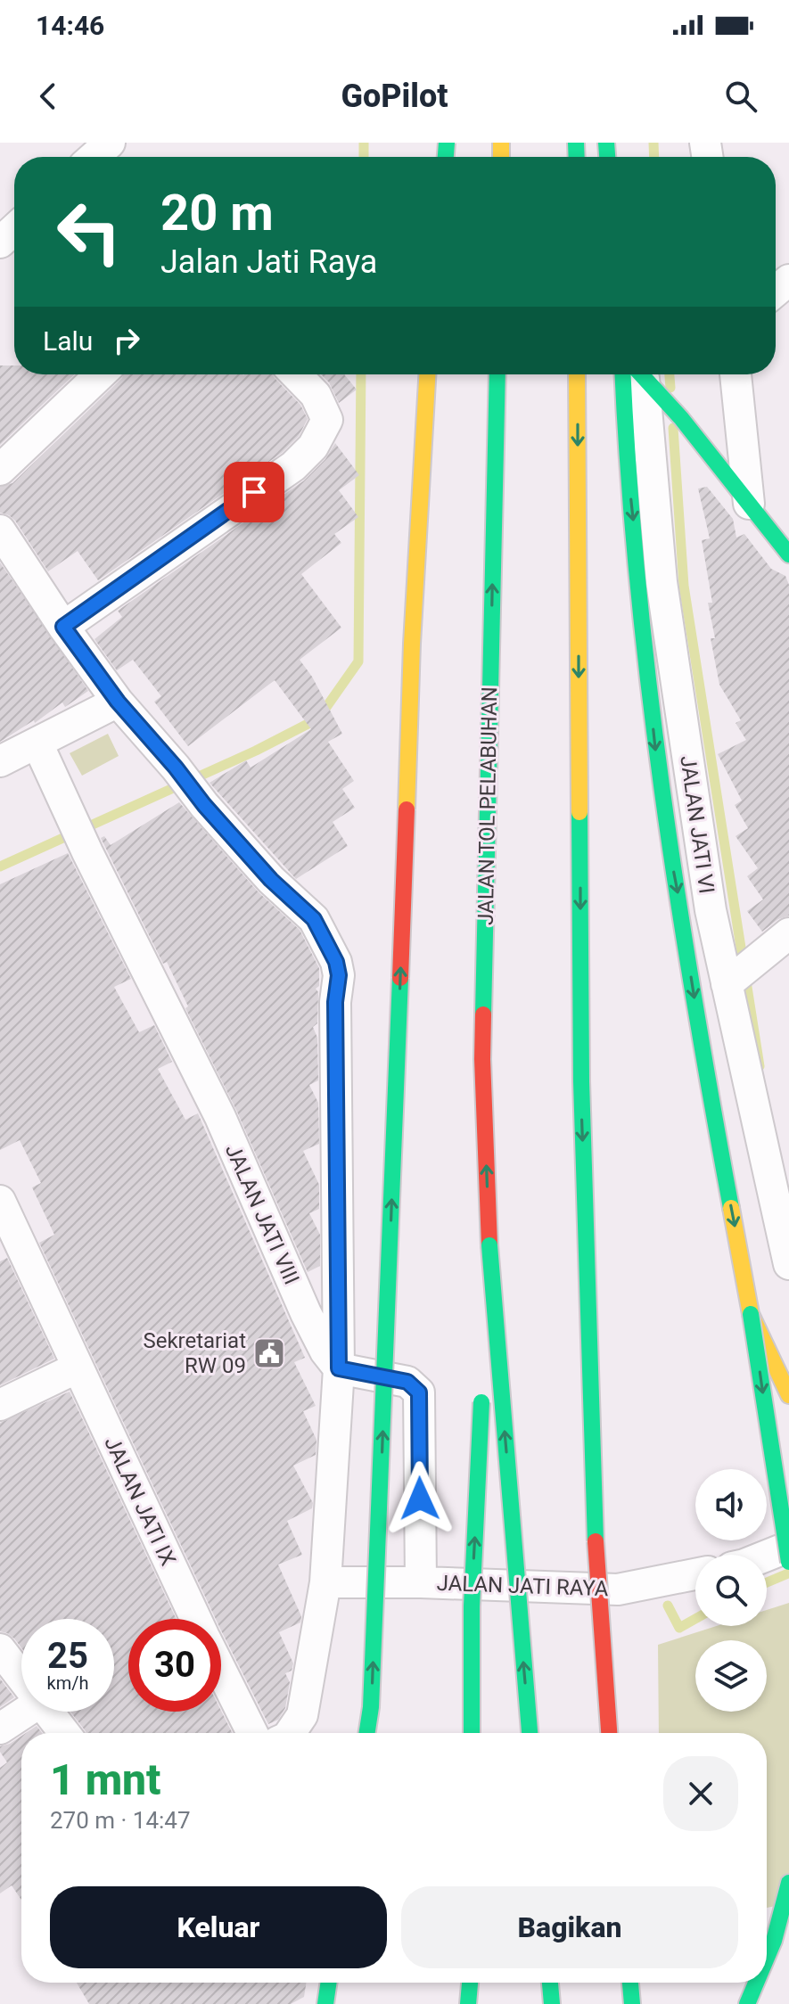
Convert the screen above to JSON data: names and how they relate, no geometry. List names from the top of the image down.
{
  "streets": {
    "main road": ["JALAN TOL PELABUHAN"],
    "street": [
      "JALAN JATI VI",
      "JALAN JATI VIII",
      "JALAN JATI IX",
      "JALAN JATI RAYA"
    ]
  },
  "crossings": [
    ["JALAN JATI VIII", "JALAN JATI RAYA"]
  ],
  "places": {
    "public building": ["Sekretariat RW 09"]
  },
  "page": {
    "status": "14:46",
    "header": "GoPilot",
    "turn": ["20 m", "Jalan Jati Raya"],
    "then": "Lalu",
    "speed": "25 km/h",
    "limit": "30",
    "heading": ["1 mnt", "270 m · 14:47"],
    "buttons": ["Keluar", "Bagikan"]
  }
}
